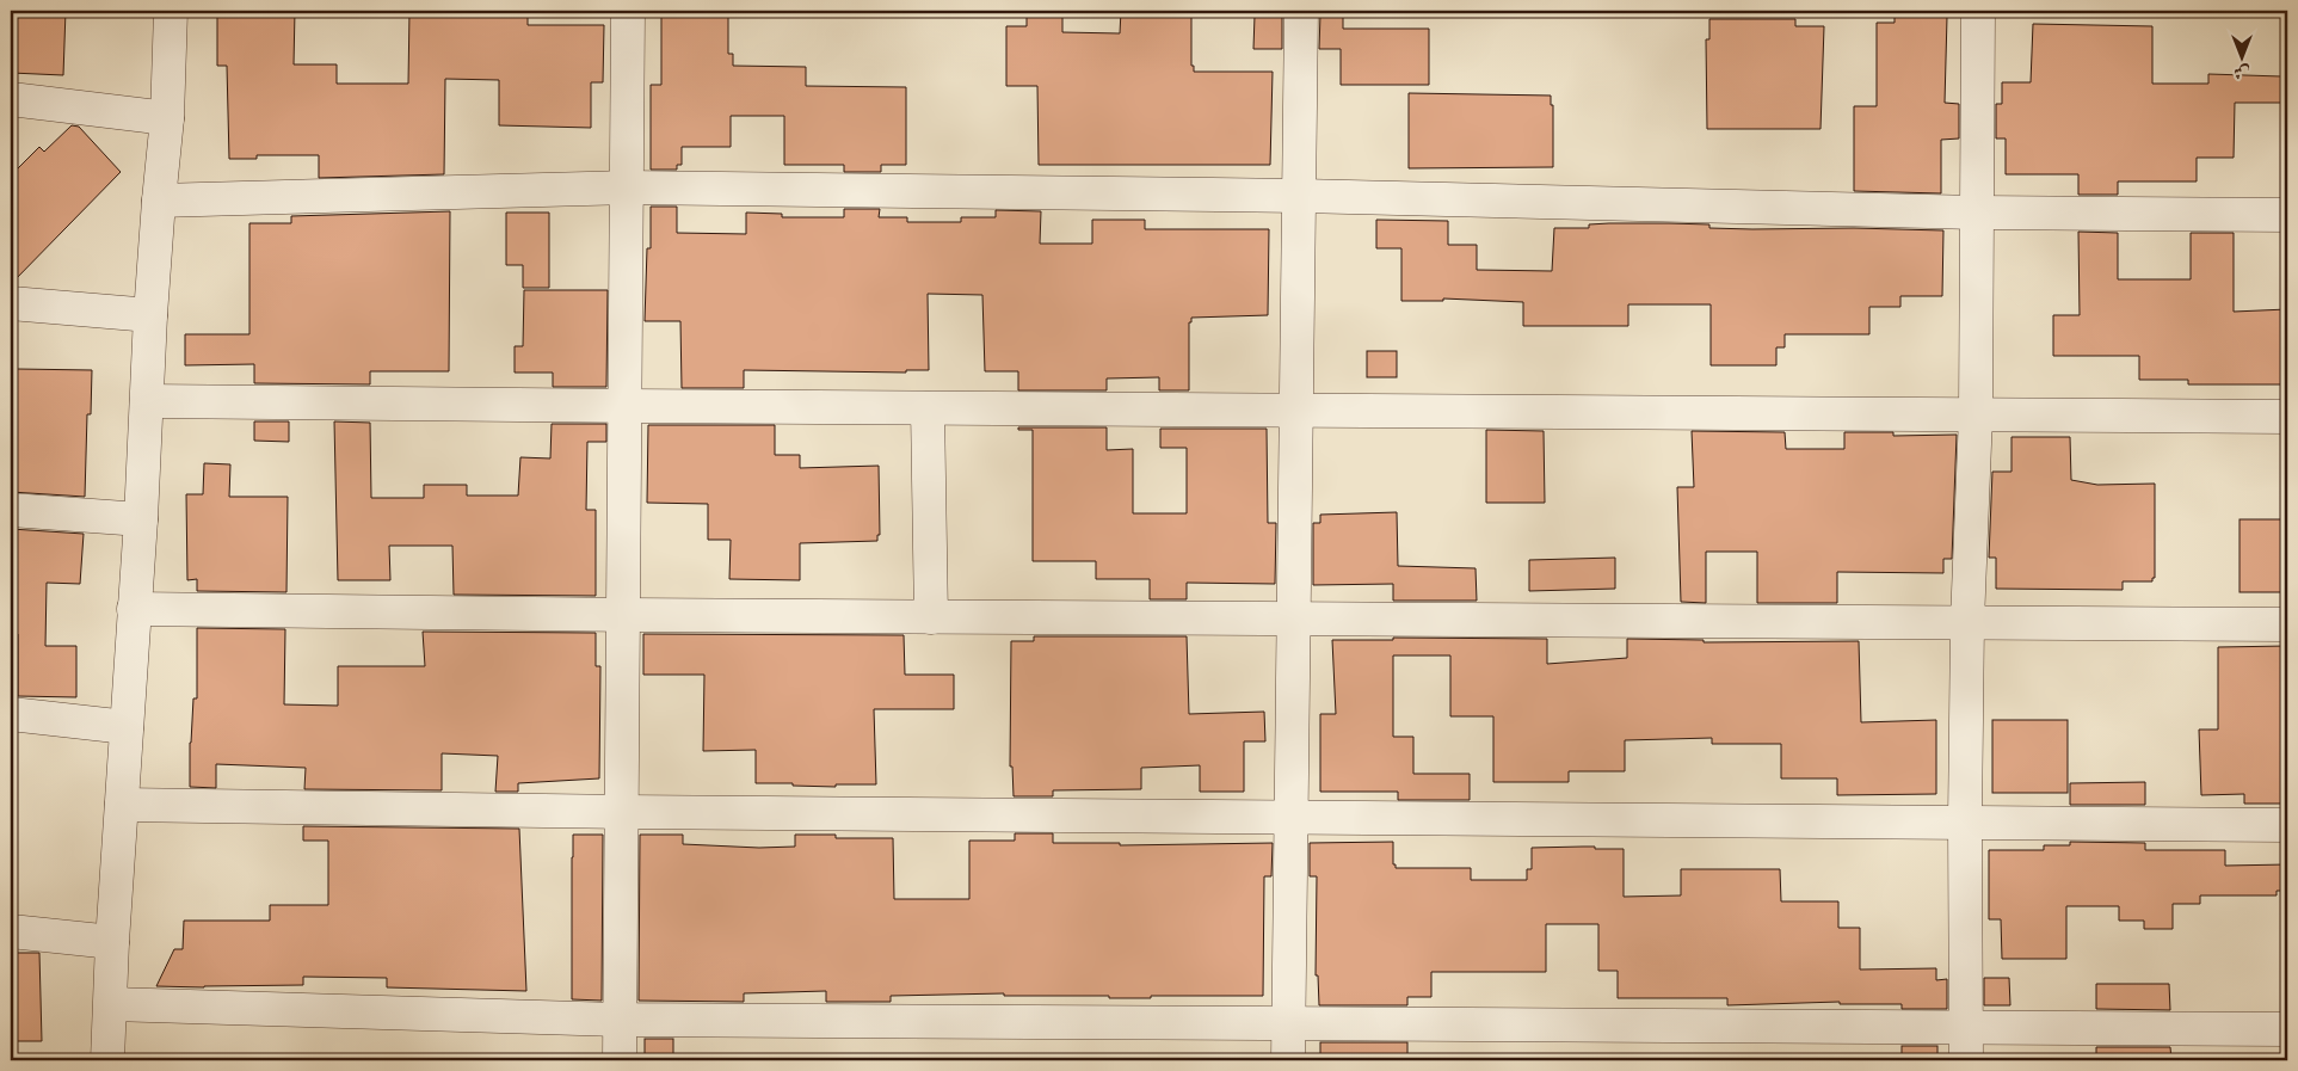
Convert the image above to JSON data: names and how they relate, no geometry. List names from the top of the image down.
{
  "north": "bottom"
}
